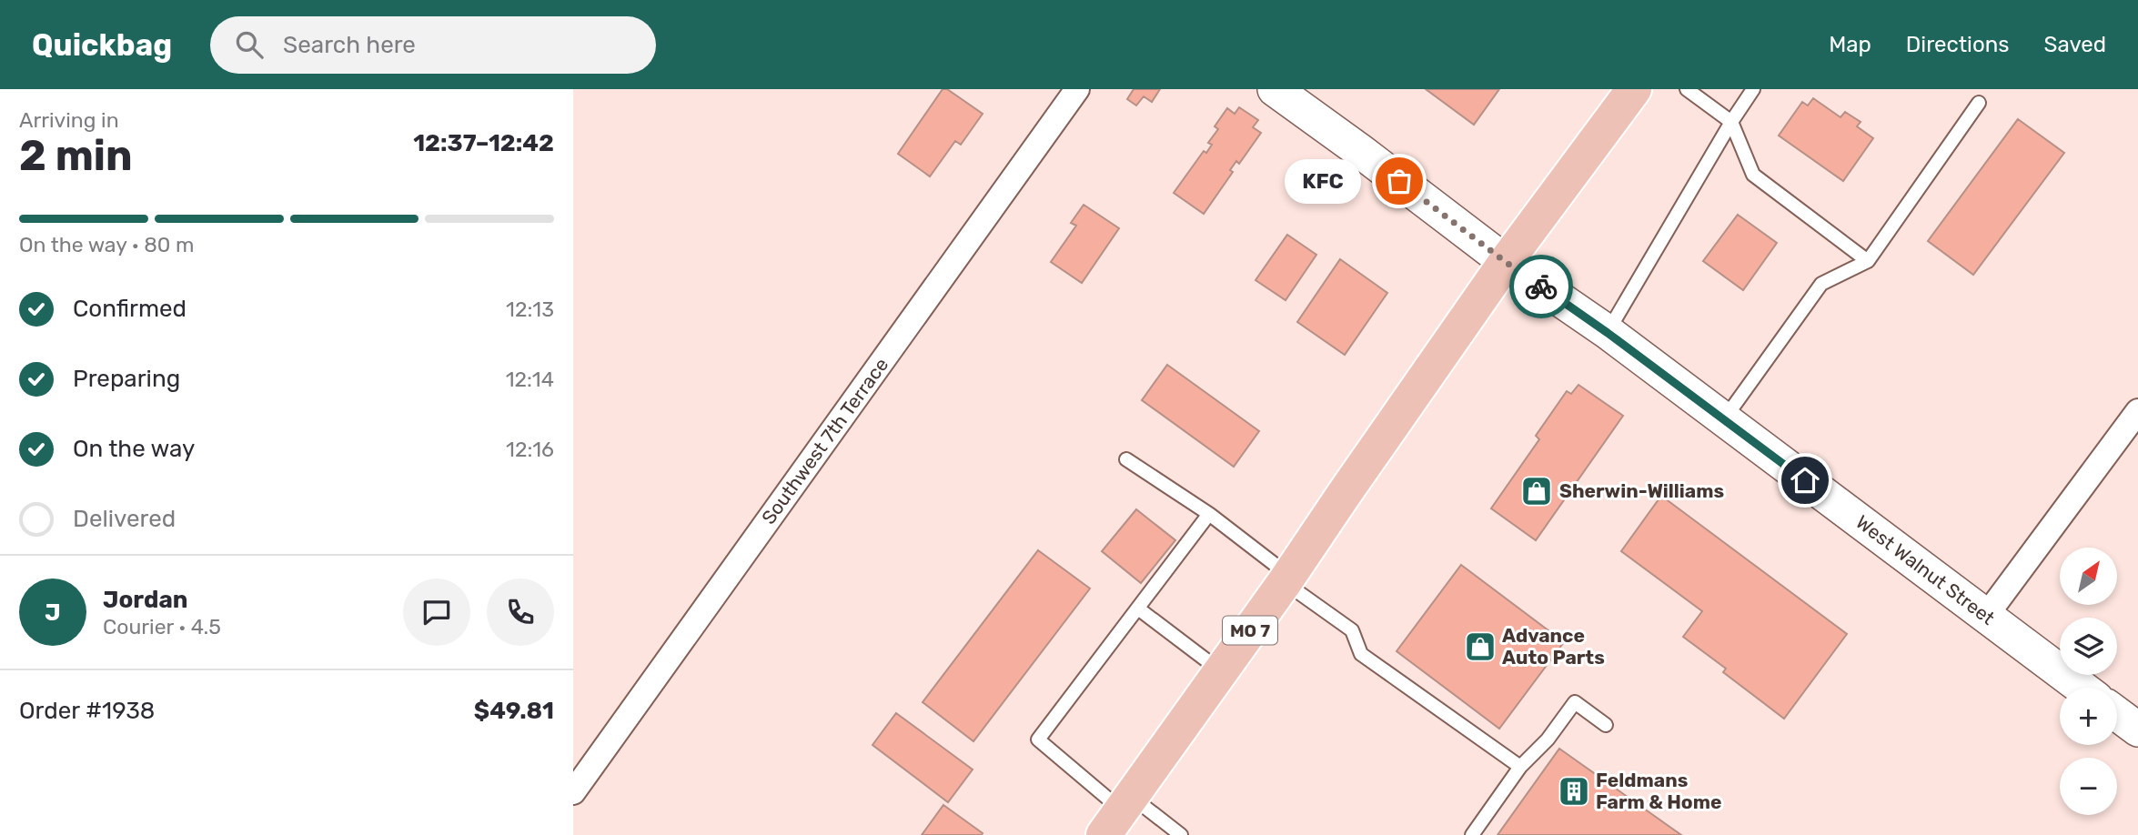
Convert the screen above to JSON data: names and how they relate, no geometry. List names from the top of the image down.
{
  "streets": {
    "main road": ["MO 7"],
    "street": ["Southwest 7th Terrace", "West Walnut Street"]
  },
  "crossings": [
    ["West Walnut Street", "MO 7"]
  ],
  "places": {
    "other": ["KFC"],
    "shop": ["Sherwin-Williams", "Advance Auto Parts"],
    "building": ["Feldmans Farm & Home"]
  },
  "north": "top right",
  "page": {
    "header": "Quickbag",
    "search": "Search here",
    "nav": ["Map", "Directions", "Saved"],
    "heading": ["2 min", "Arriving in", "12:37–12:42"],
    "panel": [
      "Jordan",
      "Courier · 4.5",
      "Order #1938",
      "$49.81"
    ],
    "bubble": "KFC",
    "bar": "On the way · 80 m",
    "list": [
      ["Confirmed", "12:13"],
      ["Preparing", "12:14"],
      ["On the way", "12:16"],
      "Delivered"
    ],
    "map_buttons": ["+", "−"],
    "round": "J"
  }
}
